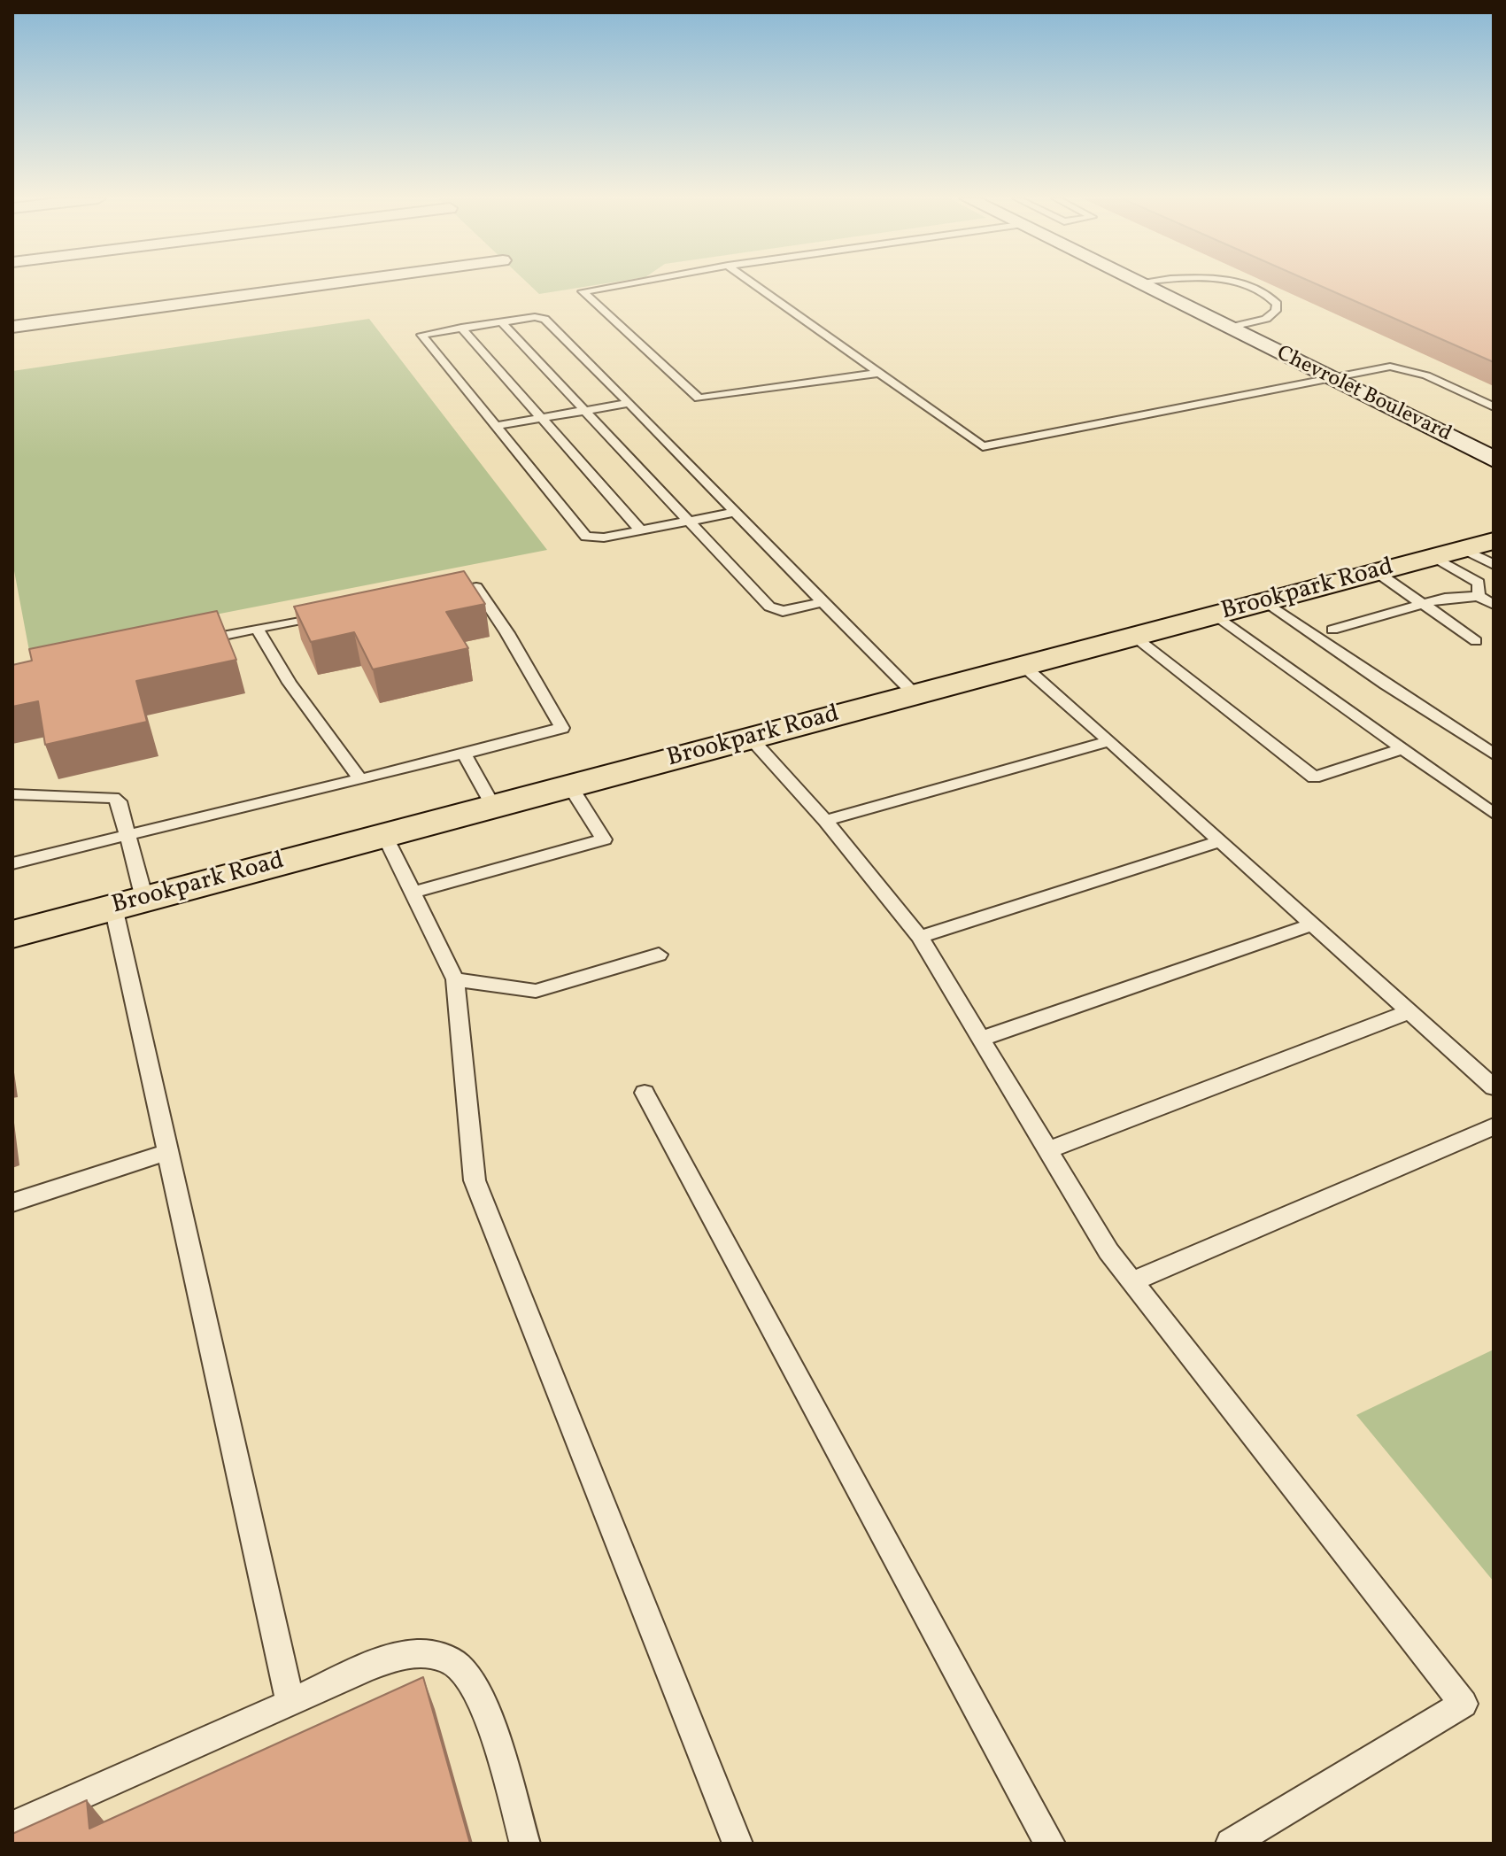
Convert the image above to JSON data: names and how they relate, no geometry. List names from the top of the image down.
{
  "streets": {
    "main road": ["Chevrolet Boulevard", "Brookpark Road"]
  }
}
